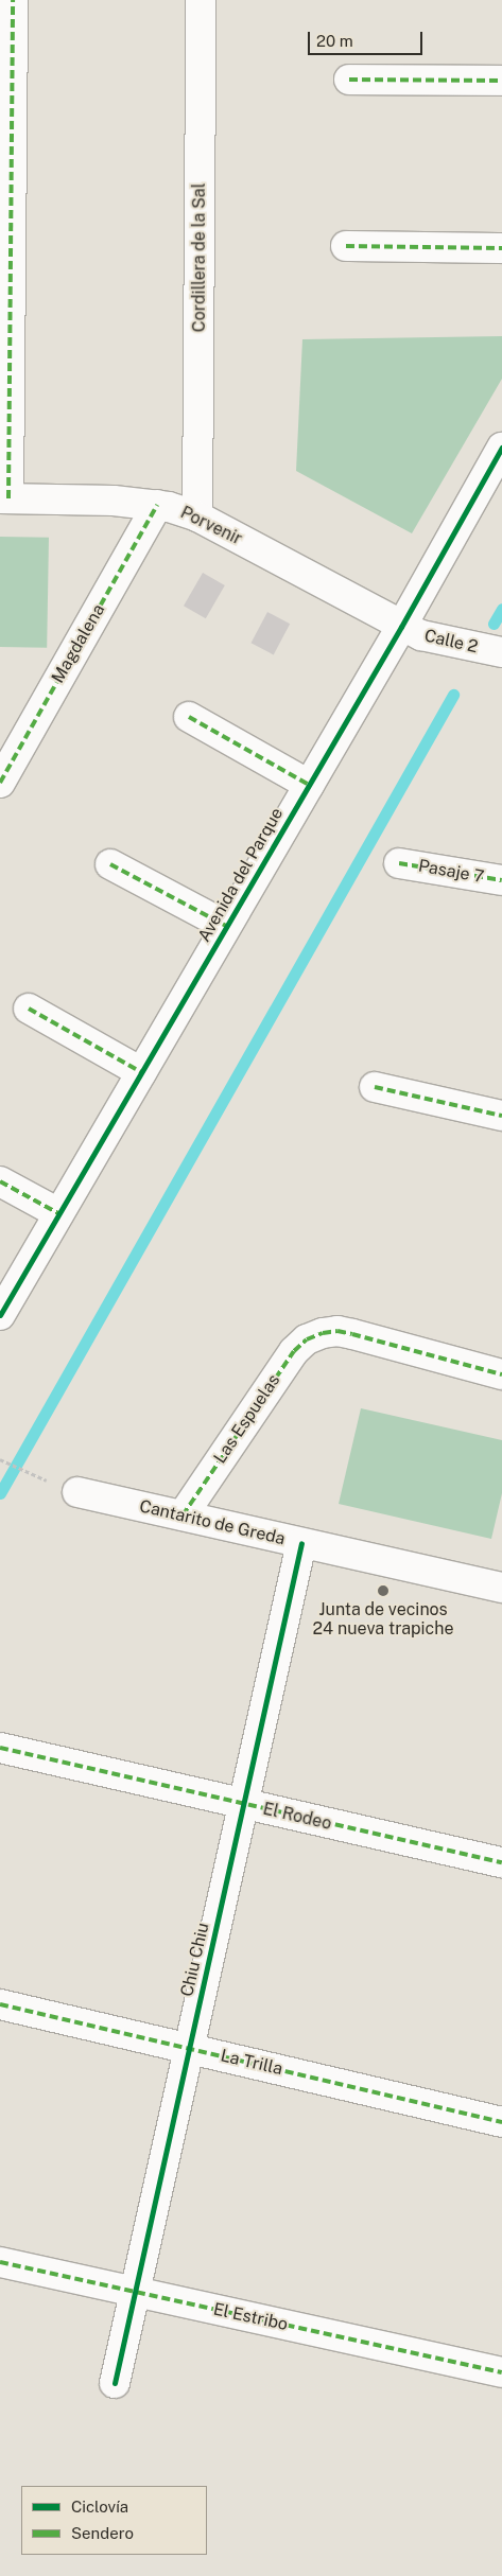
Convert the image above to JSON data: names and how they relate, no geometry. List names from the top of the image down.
{
  "streets": {
    "street": [
      "Cordillera de la Sal",
      "Porvenir",
      "Calle 2",
      "Magdalena",
      "Pasaje 7",
      "Avenida del Parque",
      "Las Espuelas",
      "Cantarito de Greda",
      "El Rodeo",
      "Chiu Chiu",
      "La Trilla",
      "El Estribo"
    ]
  },
  "crossings": [
    ["Cordillera de la Sal", "Porvenir"],
    ["Porvenir", "Calle 2"],
    ["Porvenir", "Magdalena"],
    ["Porvenir", "Avenida del Parque"],
    ["Calle 2", "Avenida del Parque"],
    ["Las Espuelas", "Cantarito de Greda"],
    ["Cantarito de Greda", "Chiu Chiu"],
    ["El Rodeo", "Chiu Chiu"],
    ["Chiu Chiu", "La Trilla"],
    ["Chiu Chiu", "El Estribo"]
  ],
  "places": ["Junta de vecinos 24 nueva trapiche"],
  "legend": ["Ciclovía", "Sendero"],
  "scale_bar": "20 m"
}
